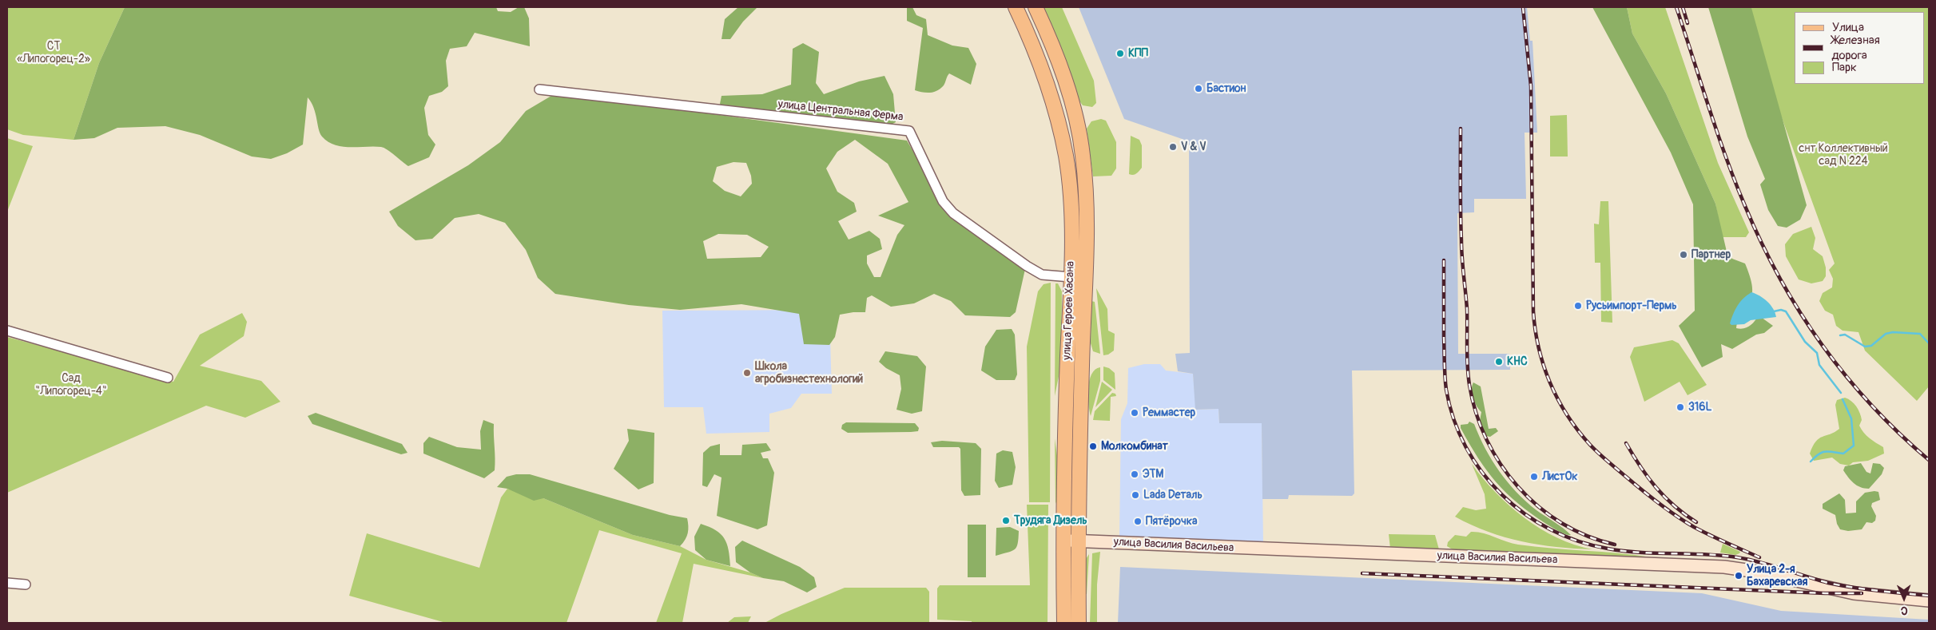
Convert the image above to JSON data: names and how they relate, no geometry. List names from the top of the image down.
{
  "streets": {
    "main road": ["улица Героев Хасана", "улица Василия Васильева"],
    "street": ["улица Центральная Ферма"]
  },
  "crossings": [
    ["улица Центральная Ферма", "улица Героев Хасана"],
    ["улица Героев Хасана", "улица Василия Васильева"]
  ],
  "parks": ["СТ «Липогорец-2»", "снт Коллективный сад N 224", "Сад \"Липогорец-4\""],
  "places": [
    "КПП",
    "Бастион",
    "V & V",
    "Партнер",
    "Русьимпорт-Пермь",
    "КНС",
    "Школа агробизнестехнологий",
    "316L",
    "Реммастер",
    "Молкомбинат",
    "ЭТМ",
    "ЛистОк",
    "Lada Dеталь",
    "Трудяга Дизель",
    "Пятёрочка",
    "Улица 2-я Бахаревская"
  ],
  "legend": ["Улица", "Железная дорога", "Парк"],
  "north": "bottom"
}
